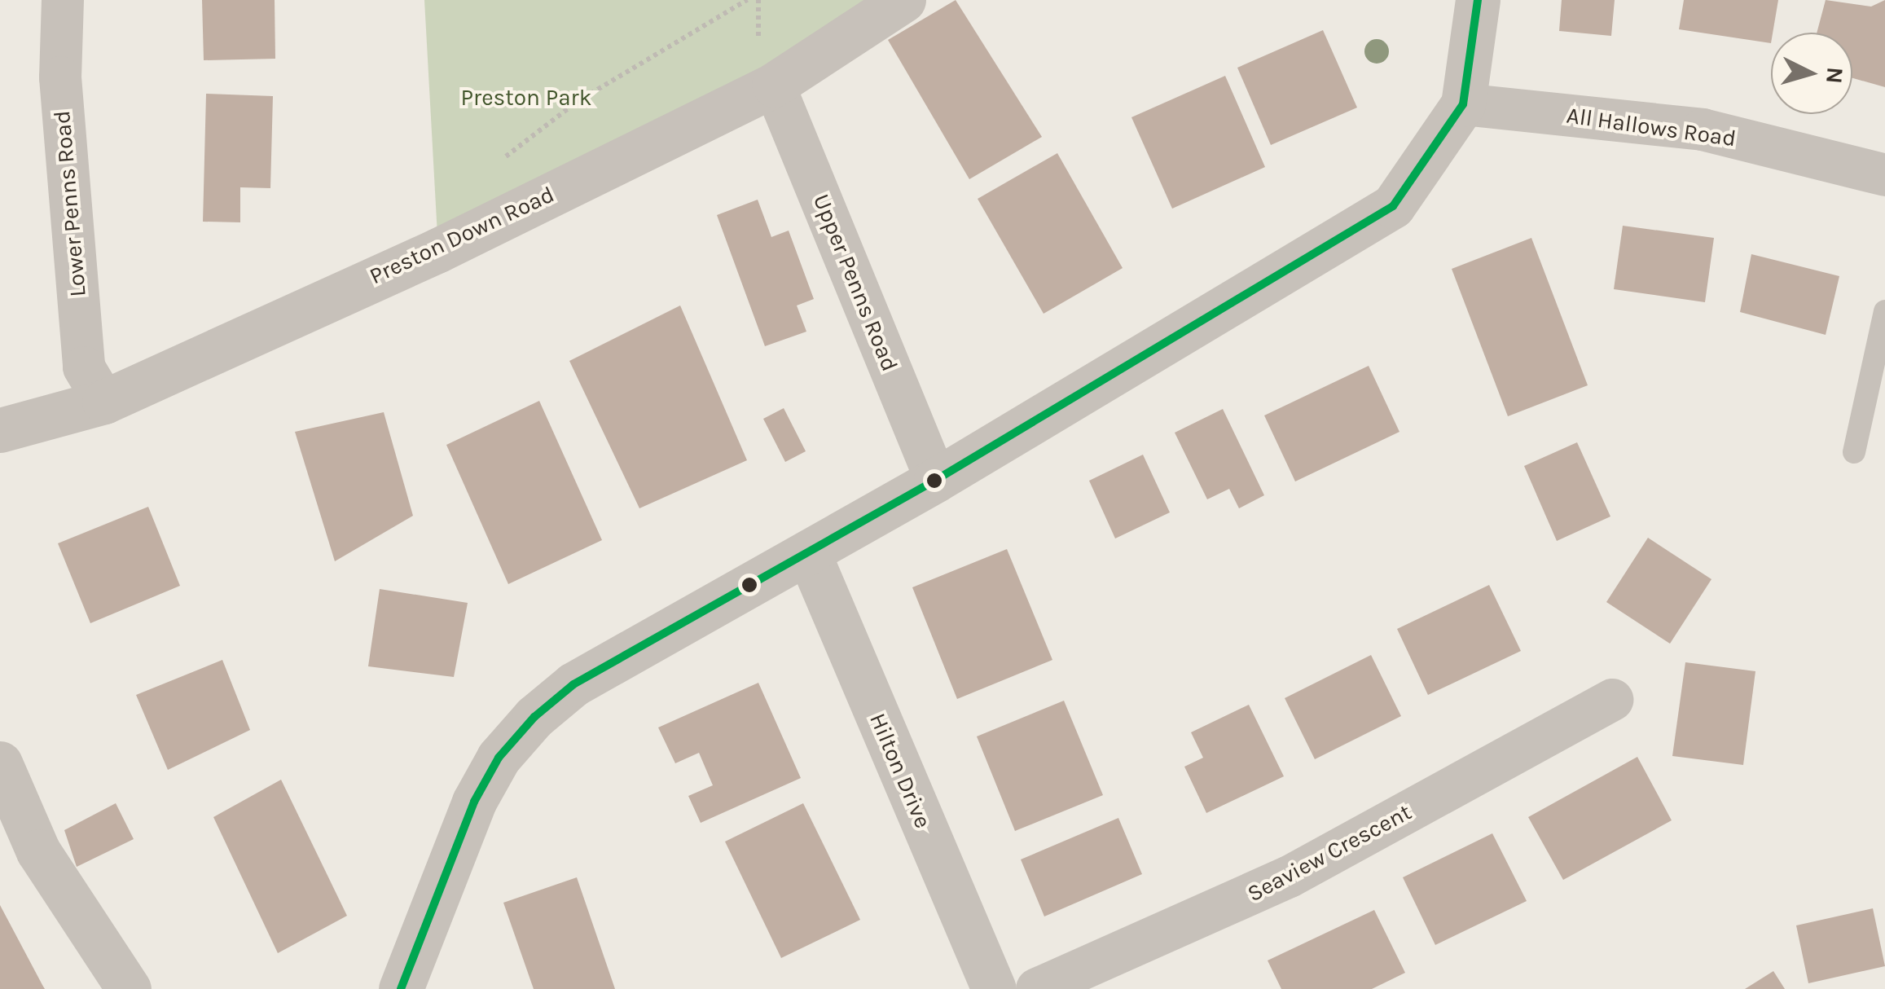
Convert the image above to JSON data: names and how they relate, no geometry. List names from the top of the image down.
{
  "streets": {
    "street": [
      "All Hallows Road",
      "Lower Penns Road",
      "Preston Down Road",
      "Upper Penns Road",
      "Hilton Drive",
      "Seaview Crescent"
    ]
  },
  "crossings": [
    ["Lower Penns Road", "Preston Down Road"],
    ["Preston Down Road", "Upper Penns Road"]
  ],
  "parks": ["Preston Park"],
  "north": "right"
}
